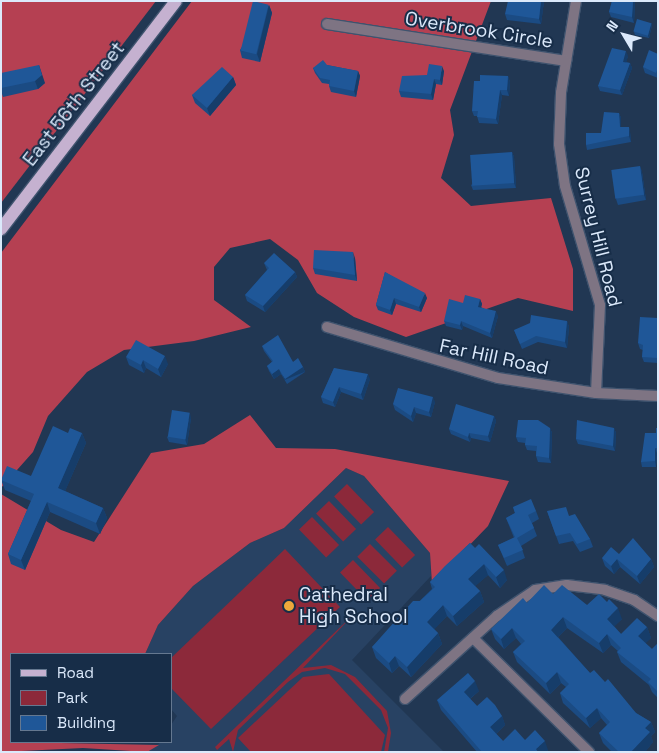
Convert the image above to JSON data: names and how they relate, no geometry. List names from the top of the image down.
{
  "streets": {
    "main road": ["East 56th Street"],
    "street": ["Overbrook Circle", "Surrey Hill Road", "Far Hill Road"]
  },
  "crossings": [
    ["Overbrook Circle", "Surrey Hill Road"],
    ["Surrey Hill Road", "Far Hill Road"]
  ],
  "places": ["Cathedral High School"],
  "legend": ["Road", "Park", "Building"],
  "north": "top left"
}
